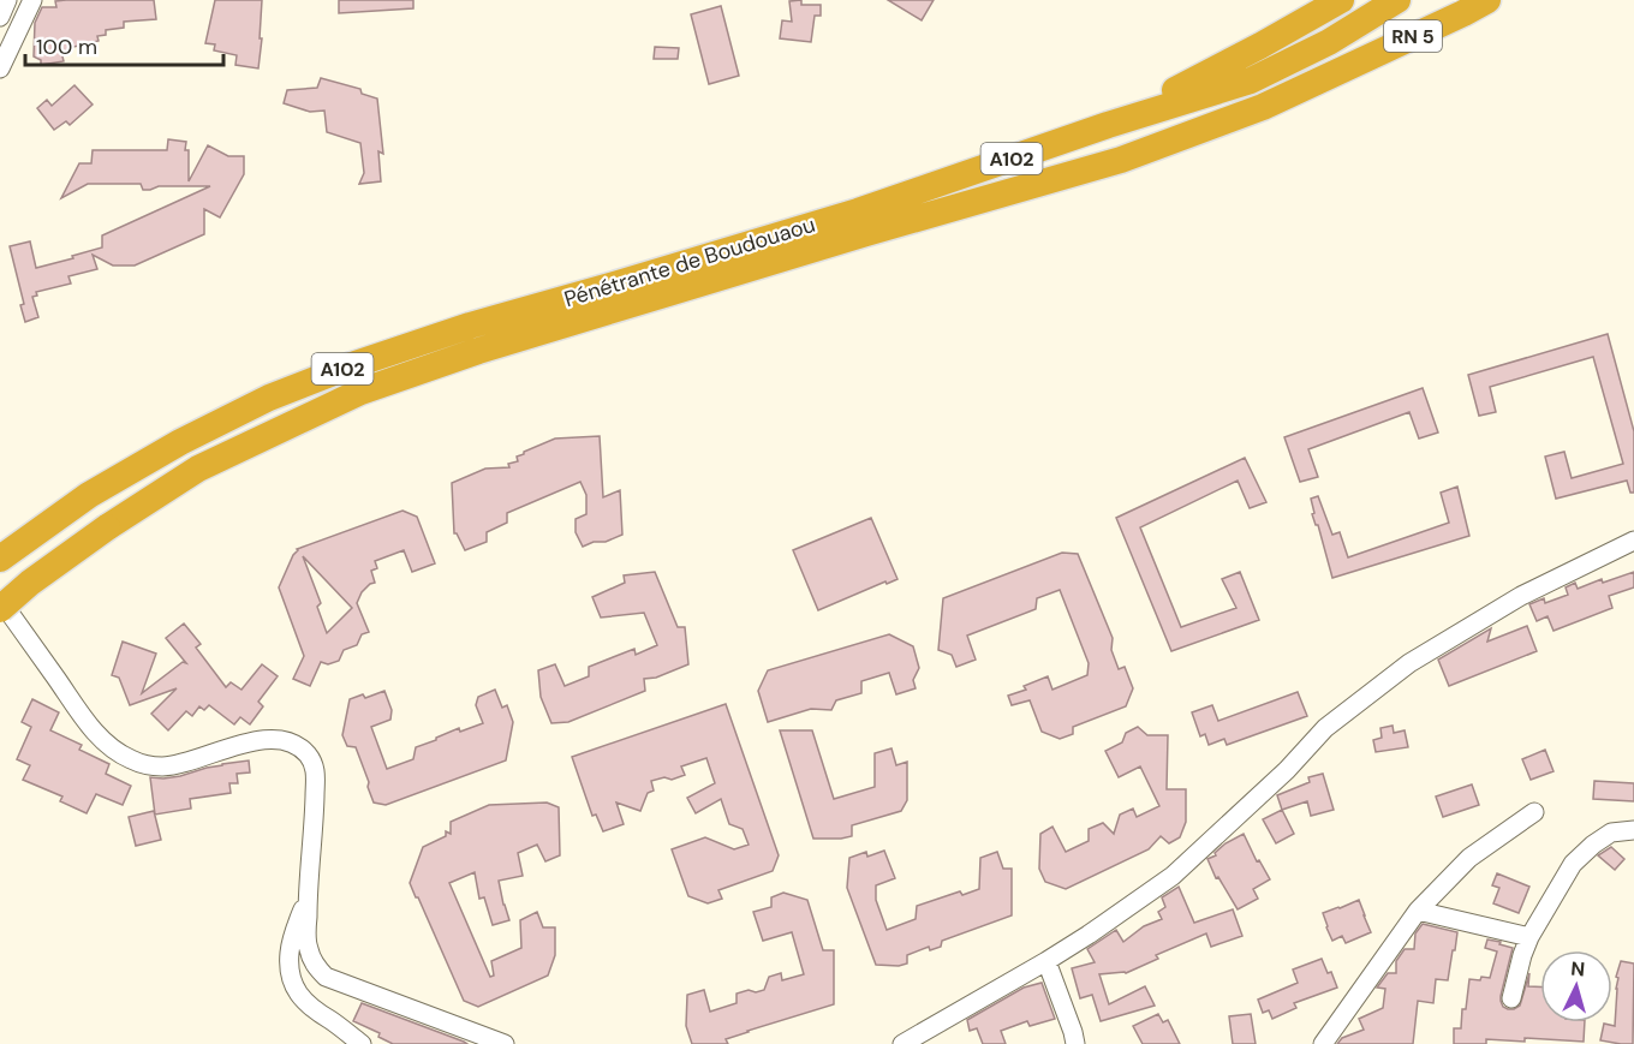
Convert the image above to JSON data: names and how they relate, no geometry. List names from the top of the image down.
{
  "streets": {
    "highway": ["RN 5", "A102", "Pénétrante de Boudouaou"]
  },
  "crossings": [
    ["RN 5", "Pénétrante de Boudouaou"]
  ],
  "scale_bar": "100 m",
  "north": "top"
}
